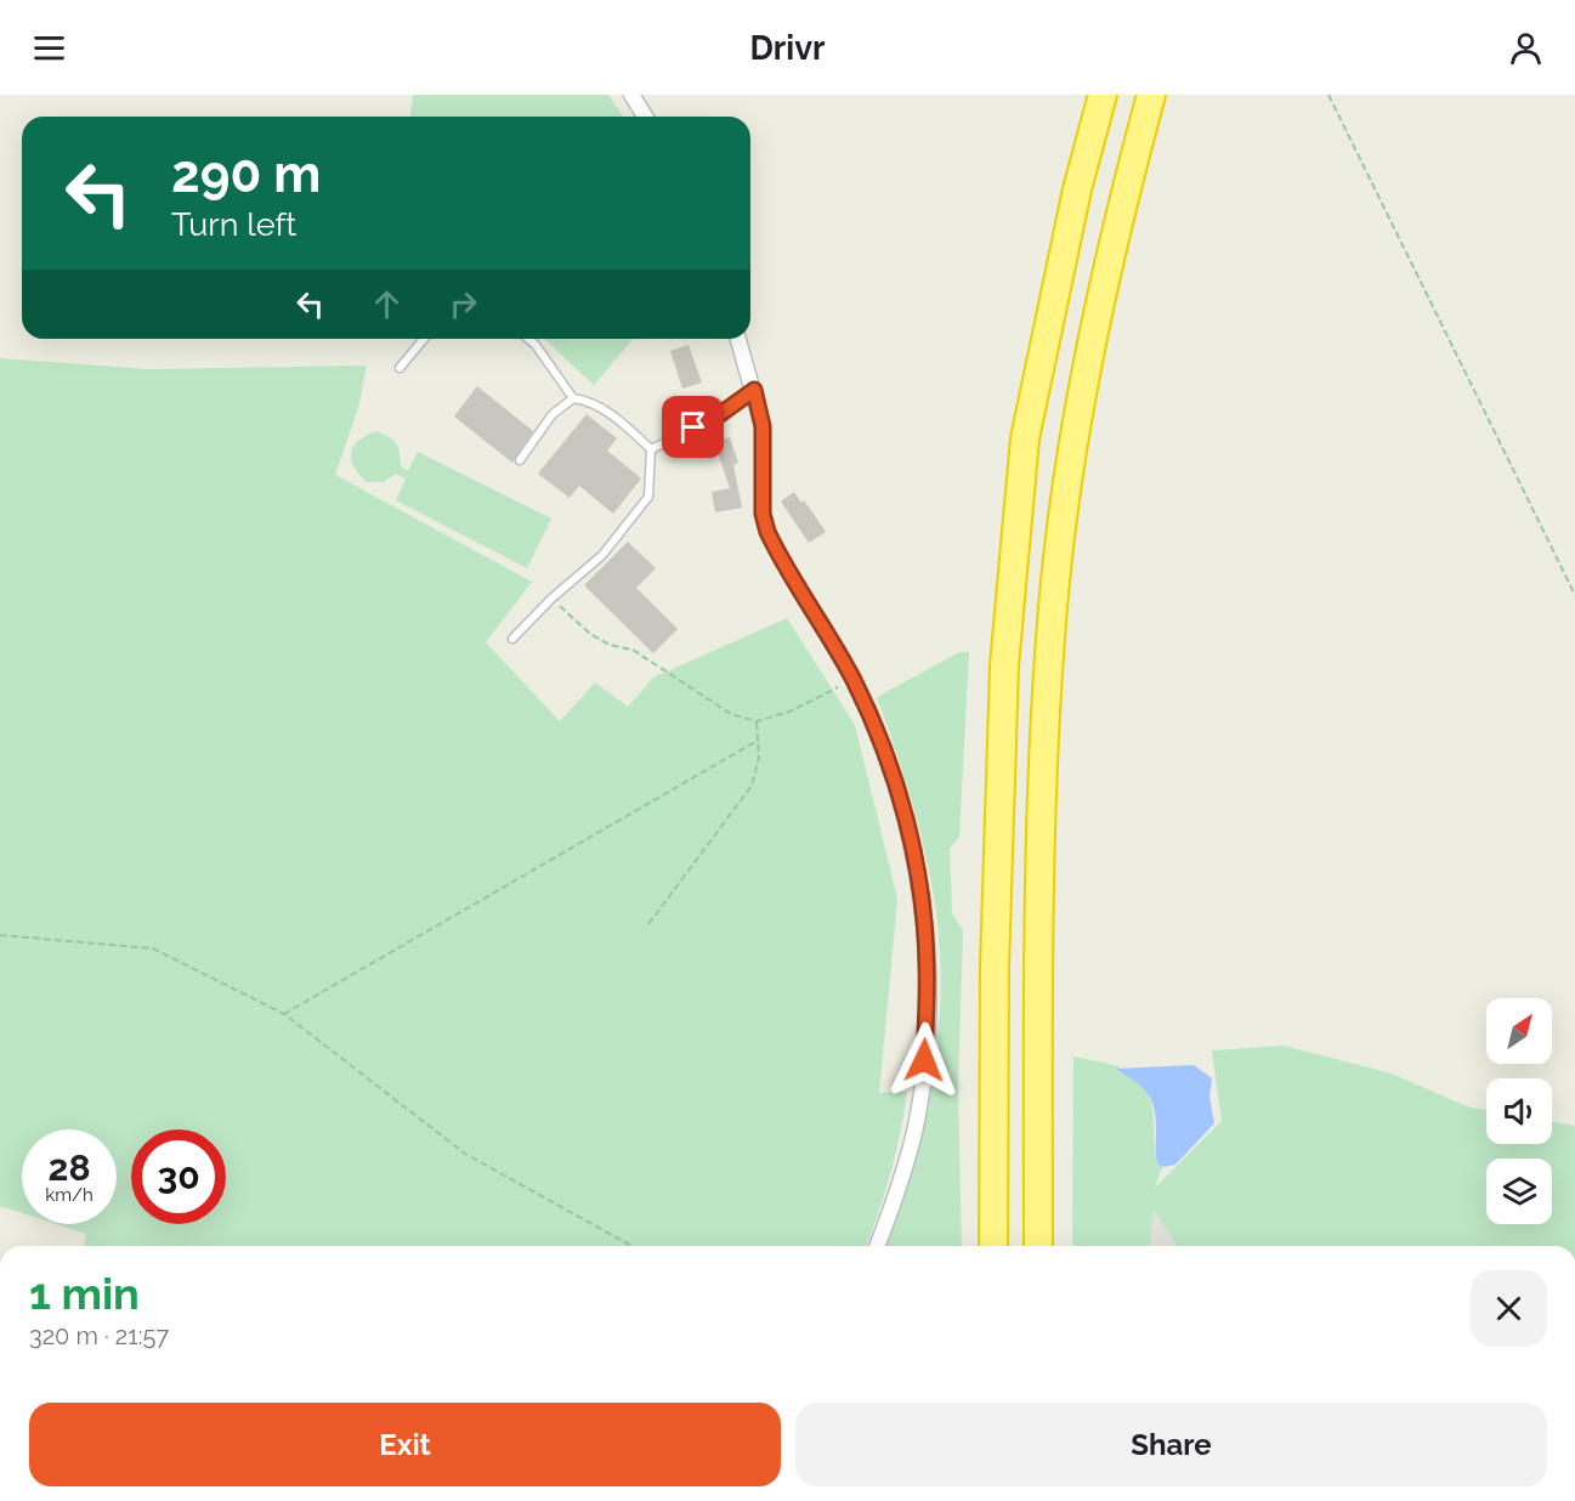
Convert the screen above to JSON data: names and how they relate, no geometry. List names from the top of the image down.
{
  "north": "top right",
  "page": {
    "header": "Drivr",
    "turn": ["290 m", "Turn left"],
    "speed": "28 km/h",
    "limit": "30",
    "heading": ["1 min", "320 m · 21:57"],
    "buttons": ["Exit", "Share"]
  }
}
